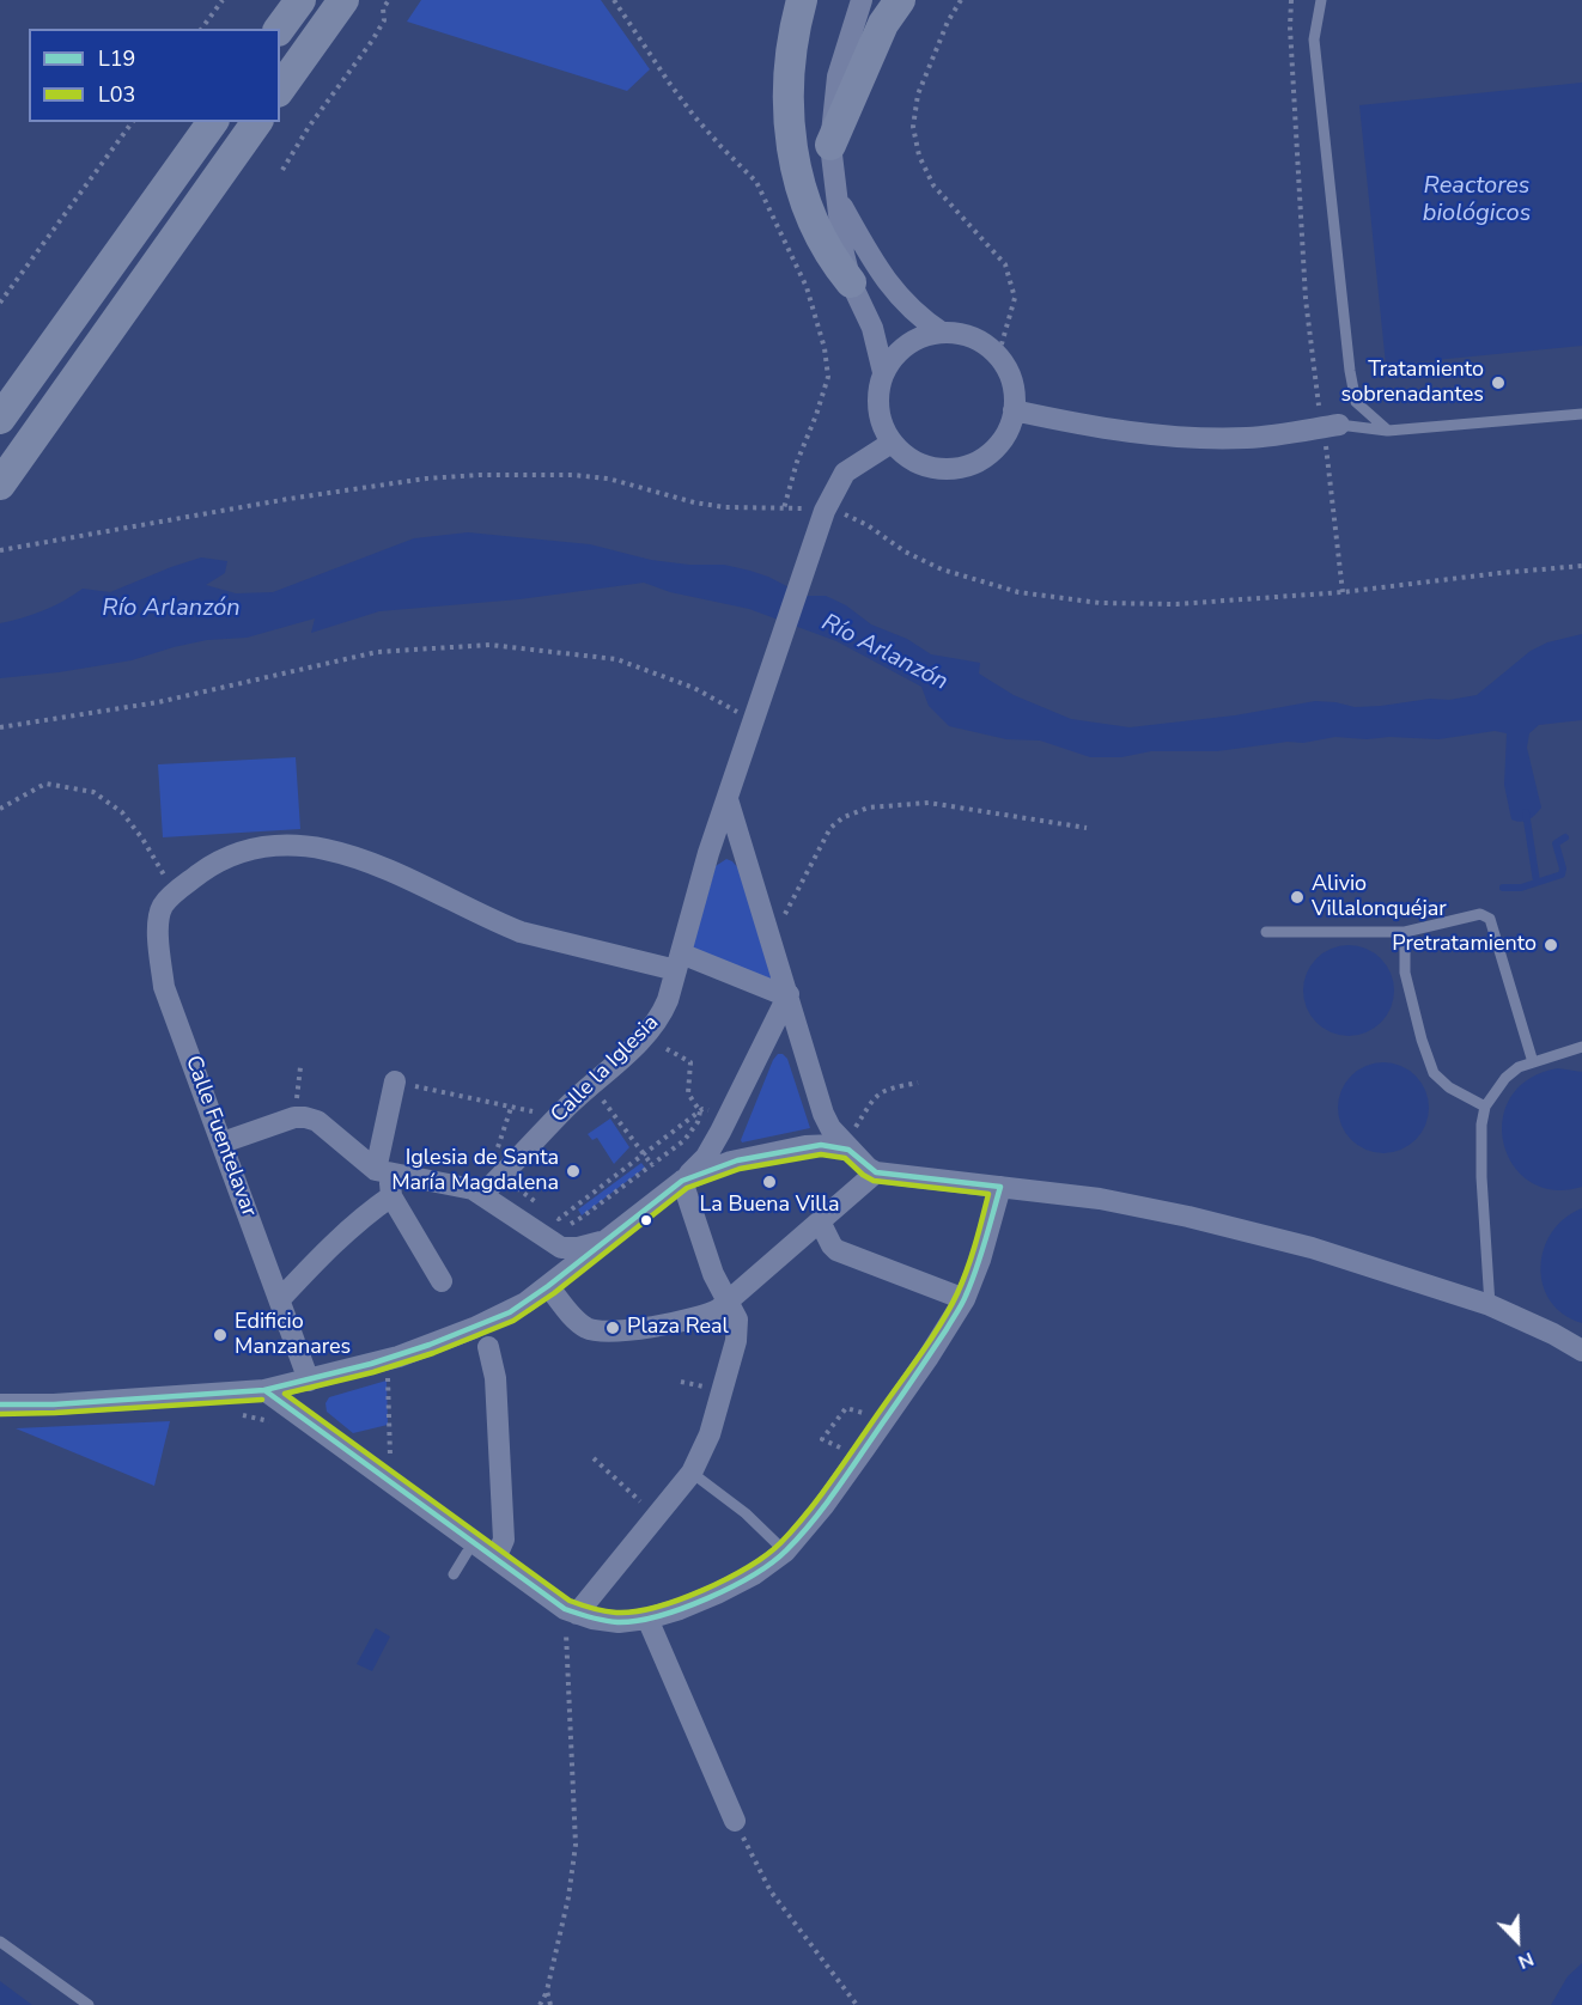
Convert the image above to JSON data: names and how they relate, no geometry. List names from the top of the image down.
{
  "streets": {
    "street": ["Calle la Iglesia", "Calle Fuentelavar"]
  },
  "water": ["Reactores biológicos", "Río Arlanzón"],
  "places": [
    "Tratamiento sobrenadantes",
    "Alivio Villalonquéjar",
    "Pretratamiento",
    "Iglesia de Santa María Magdalena",
    "La Buena Villa",
    "Plaza Real",
    "Edificio Manzanares"
  ],
  "lines": ["transit line L19", "transit line L03"],
  "legend": ["L19", "L03"],
  "north": "bottom right"
}
